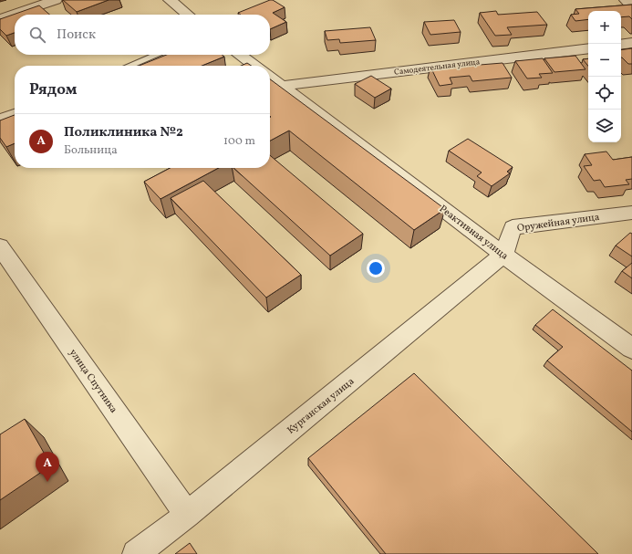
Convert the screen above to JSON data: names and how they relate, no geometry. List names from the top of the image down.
{
  "streets": {
    "street": [
      "Самодеятельная улица",
      "Оружейная улица",
      "Реактивная улица",
      "улица Спутника",
      "Курганская улица"
    ]
  },
  "crossings": [
    ["Самодеятельная улица", "Реактивная улица"],
    ["Оружейная улица", "Реактивная улица"],
    ["Оружейная улица", "Курганская улица"],
    ["Реактивная улица", "Курганская улица"],
    ["улица Спутника", "Курганская улица"]
  ],
  "page": {
    "map_buttons": ["+", "−"],
    "search": "Поиск",
    "heading": "Рядом",
    "list": [
      {
        "mark": "A",
        "name": "Поликлиника №2",
        "note": "Больница",
        "value": "100 m"
      }
    ],
    "pins": "A"
  }
}
